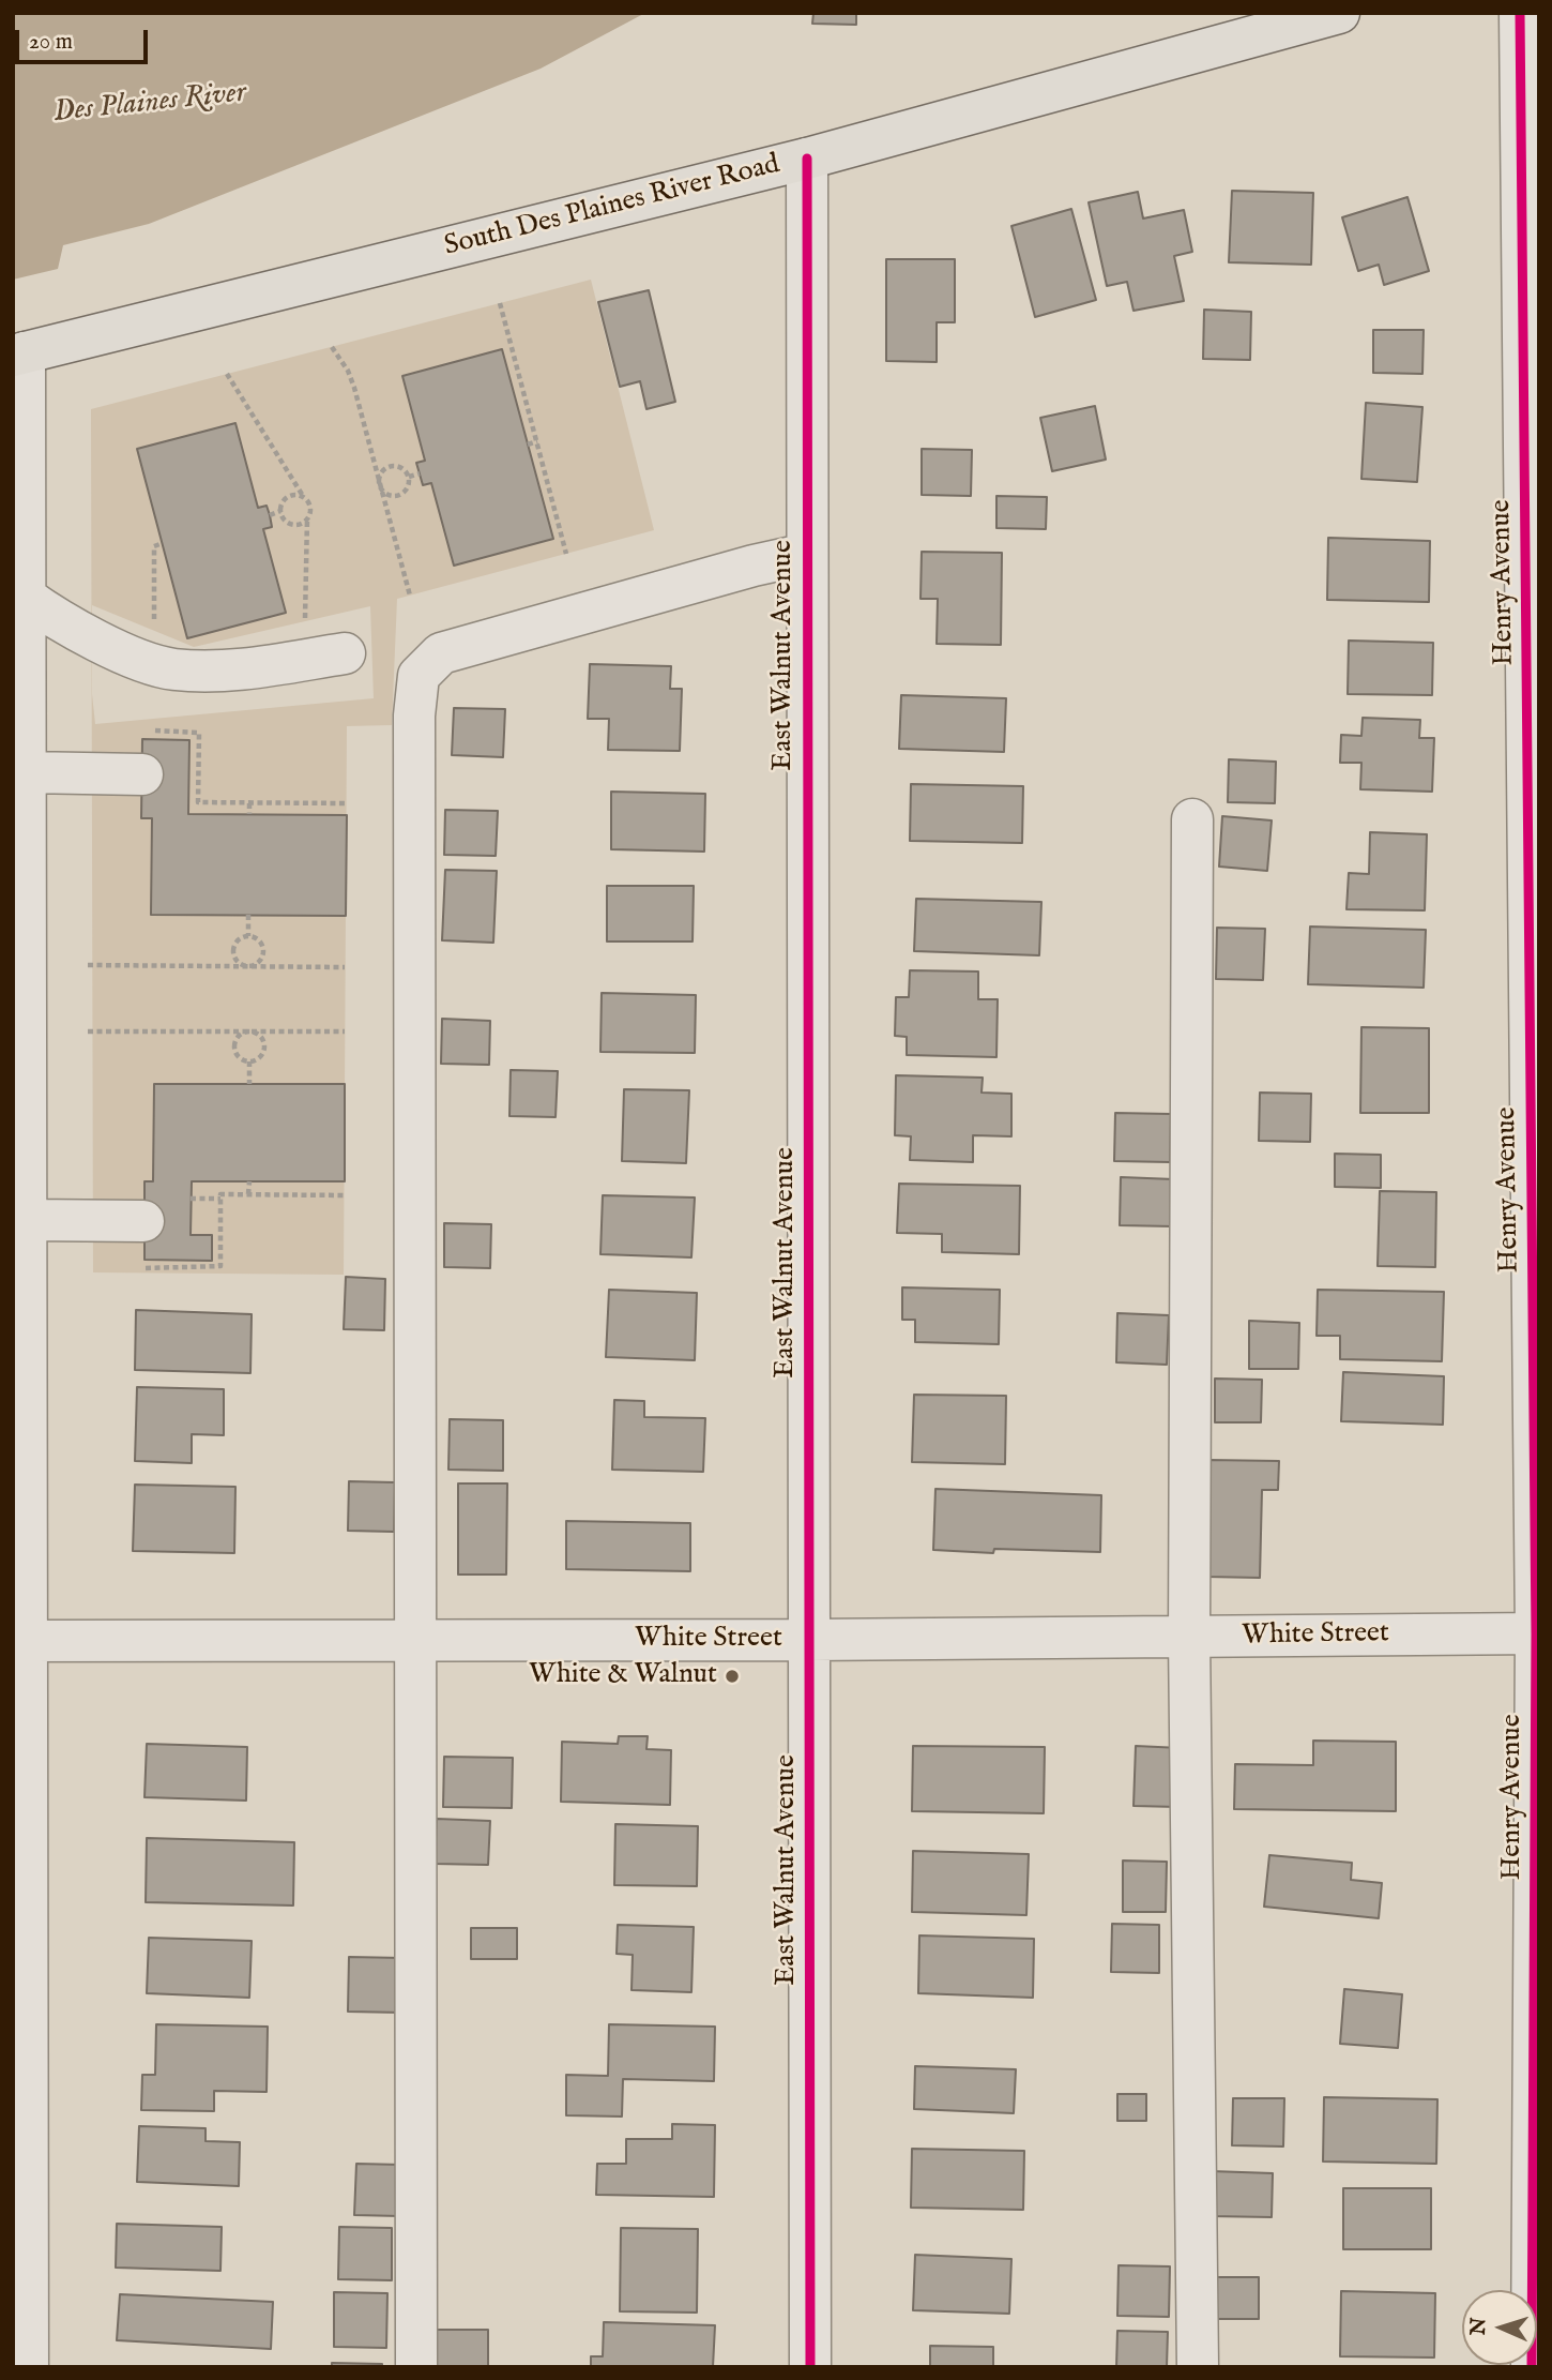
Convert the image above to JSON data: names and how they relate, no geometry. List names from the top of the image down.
{
  "streets": {
    "main road": ["South Des Plaines River Road"],
    "street": ["Henry Avenue", "East Walnut Avenue", "White Street"]
  },
  "crossings": [
    ["South Des Plaines River Road", "East Walnut Avenue"],
    ["Henry Avenue", "White Street"],
    ["East Walnut Avenue", "White Street"]
  ],
  "water": ["Des Plaines River"],
  "places": ["White & Walnut"],
  "scale_bar": "20 m",
  "north": "left"
}
